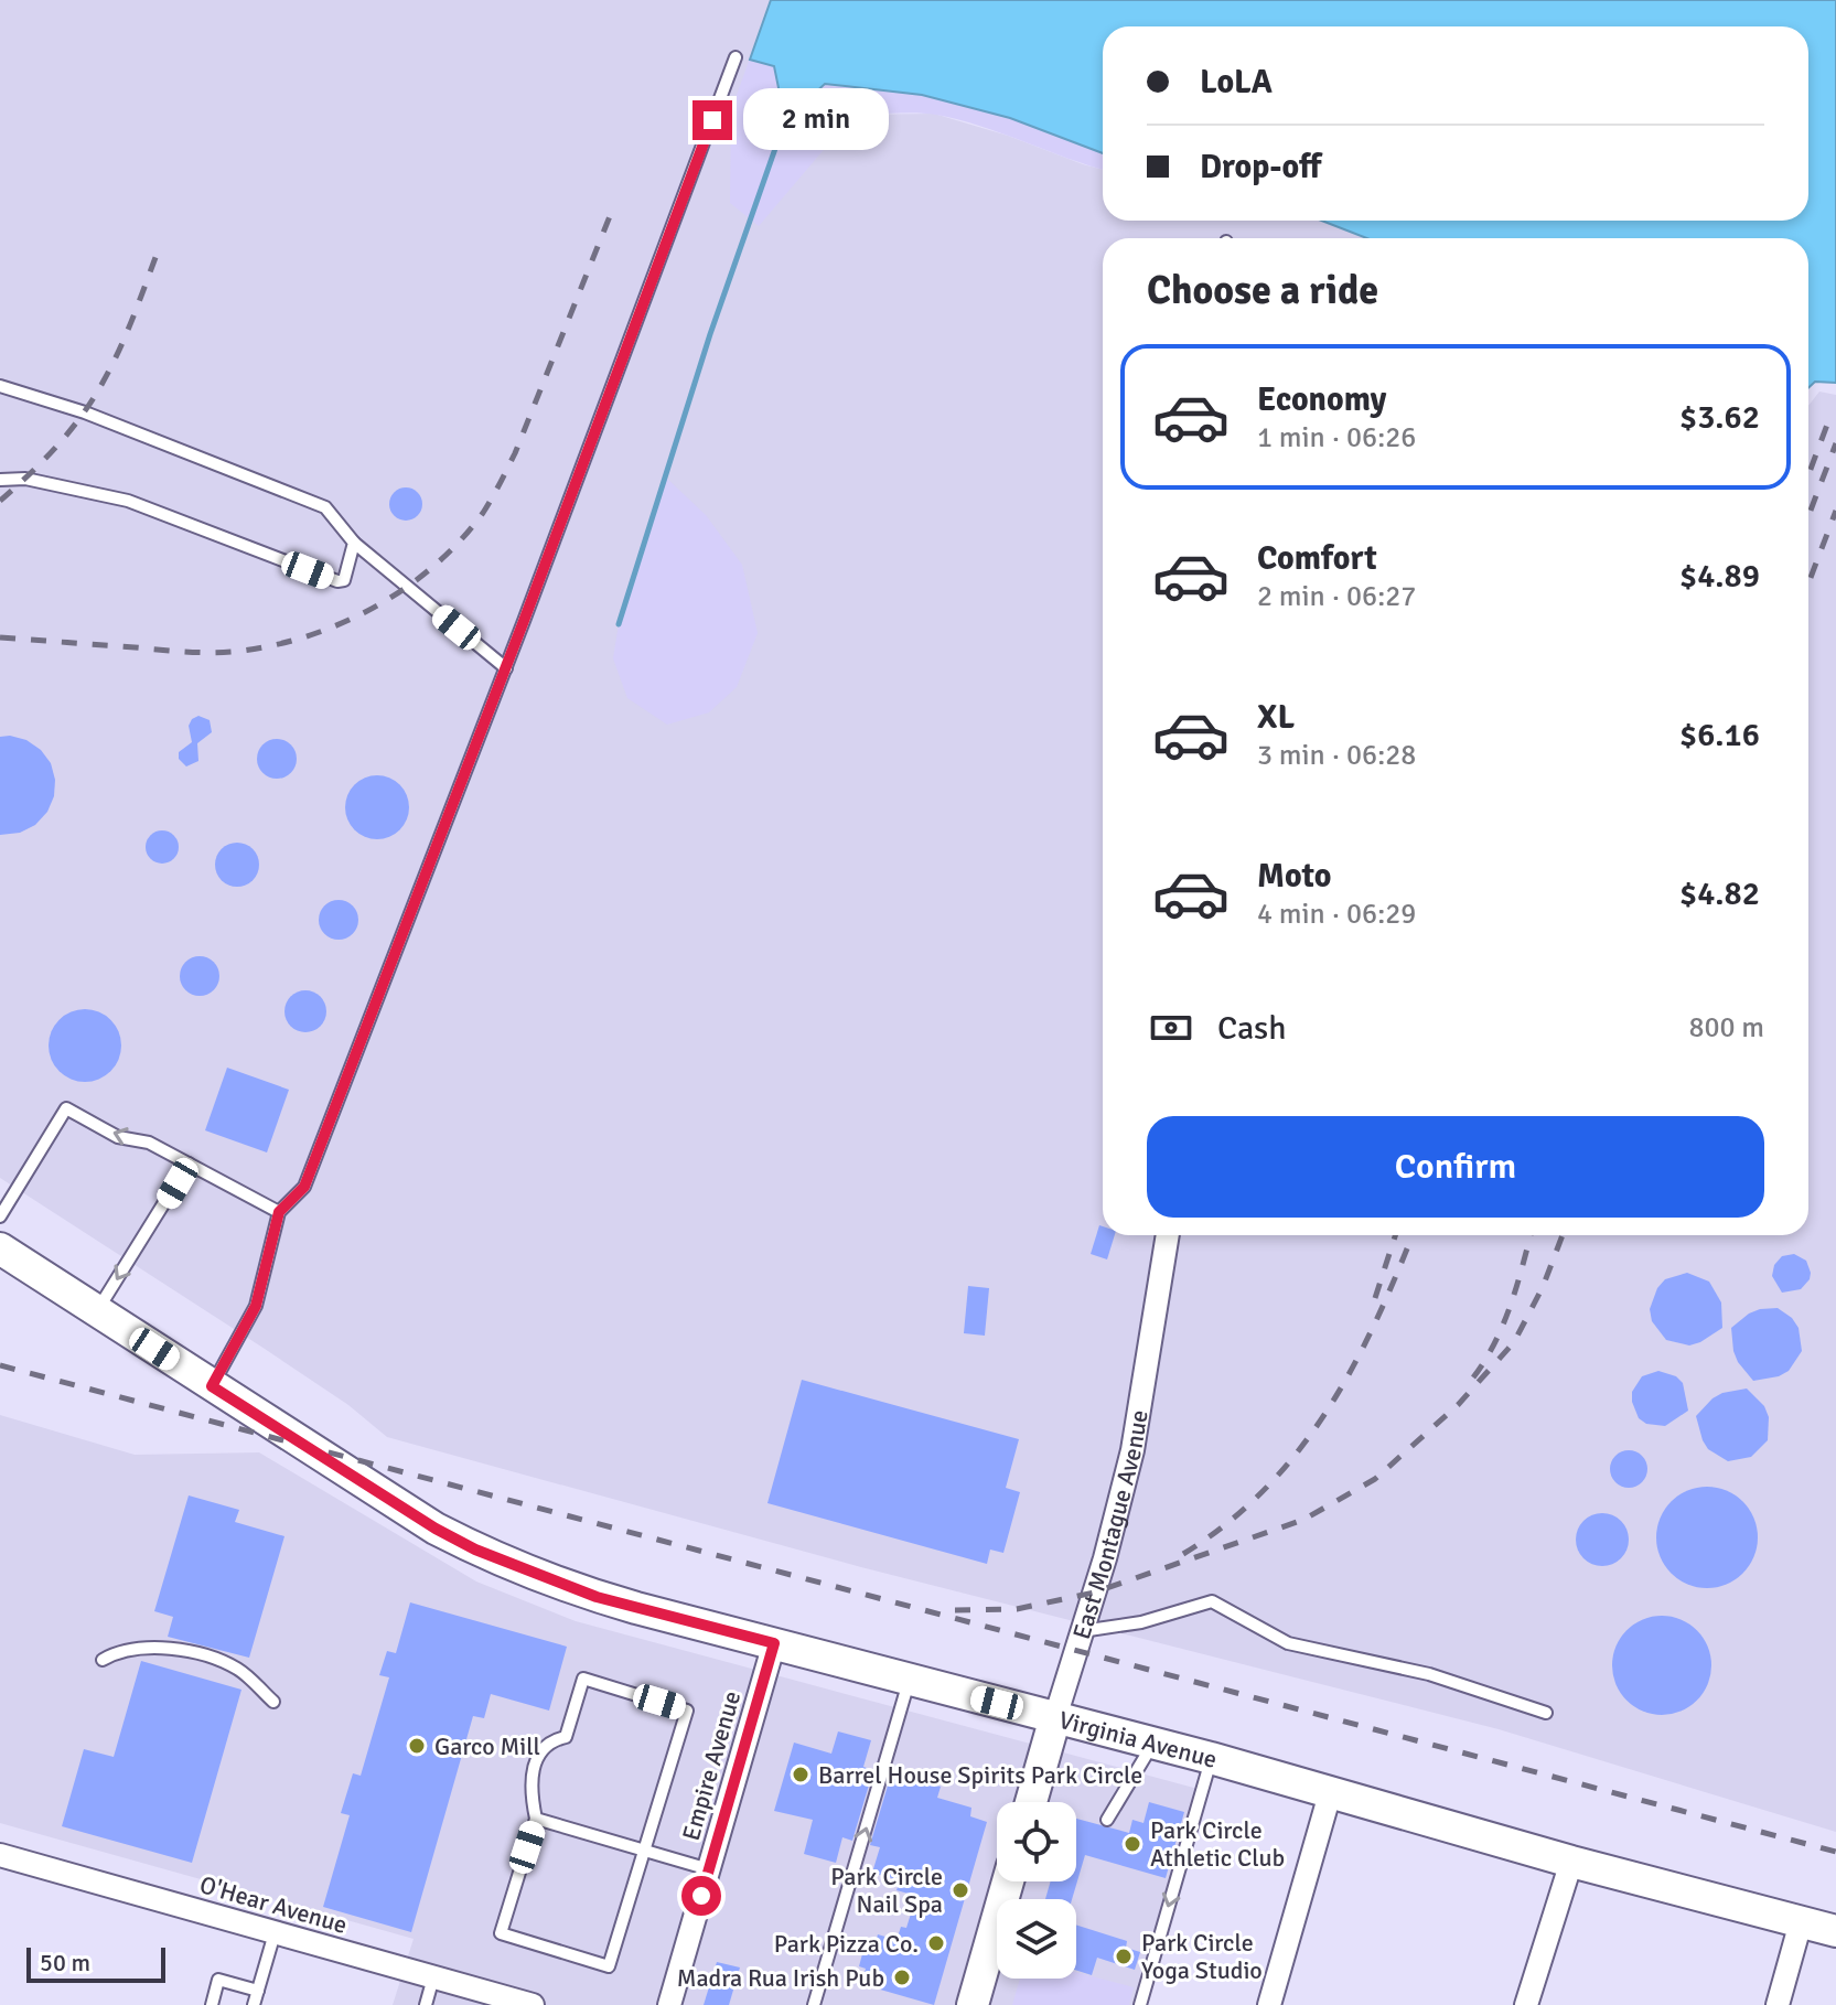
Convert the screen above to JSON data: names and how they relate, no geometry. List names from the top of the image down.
{
  "streets": {
    "main road": ["East Montague Avenue", "Virginia Avenue"],
    "street": ["Empire Avenue", "O'Hear Avenue"]
  },
  "crossings": [
    ["East Montague Avenue", "Virginia Avenue"],
    ["Virginia Avenue", "Empire Avenue"]
  ],
  "places": [
    "Garco Mill",
    "Barrel House Spirits Park Circle",
    "Park Circle Athletic Club",
    "Park Circle Nail Spa",
    "Park Pizza Co.",
    "Park Circle Yoga Studio",
    "Madra Rua Irish Pub"
  ],
  "scale_bar": "50 m",
  "page": {
    "banner": ["LoLA", "Drop-off"],
    "bubble": "2 min",
    "heading": "Choose a ride",
    "list": [
      {
        "name": "Economy",
        "note": "1 min · 06:26",
        "value": "$3.62"
      },
      {
        "name": "Comfort",
        "note": "2 min · 06:27",
        "value": "$4.89"
      },
      {
        "name": "XL",
        "note": "3 min · 06:28",
        "value": "$6.16"
      },
      {
        "name": "Moto",
        "note": "4 min · 06:29",
        "value": "$4.82"
      }
    ],
    "pay": ["Cash", "800 m"],
    "buttons": "Confirm",
    "scale": "50 m"
  }
}
